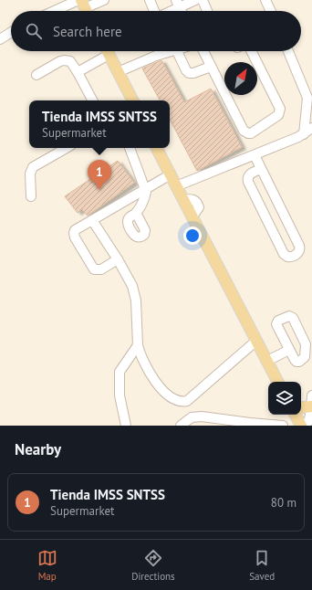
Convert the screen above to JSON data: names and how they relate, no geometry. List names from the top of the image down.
{
  "north": "top right",
  "page": {
    "search": "Search here",
    "popup": ["Tienda IMSS SNTSS", "Supermarket"],
    "pins": "1",
    "heading": "Nearby",
    "list": [
      {
        "mark": "1",
        "name": "Tienda IMSS SNTSS",
        "note": "Supermarket",
        "value": "80 m"
      }
    ],
    "nav": ["Map", "Directions", "Saved"]
  }
}
